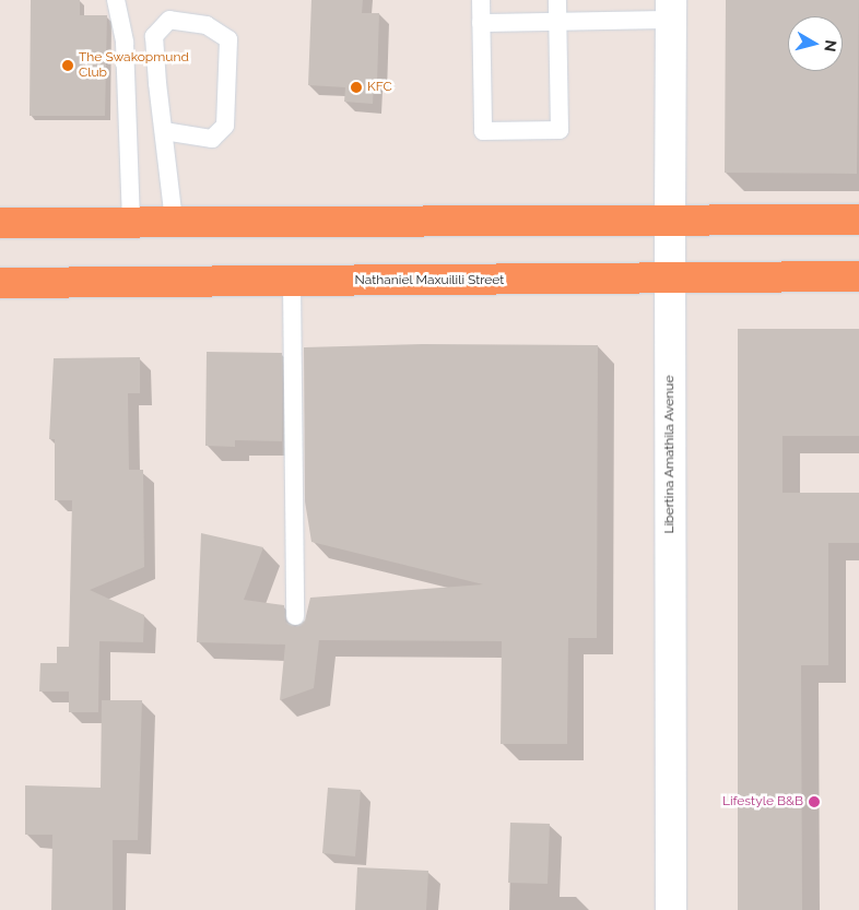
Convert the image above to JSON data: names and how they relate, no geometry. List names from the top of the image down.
{
  "streets": {
    "highway": ["Nathaniel Maxuilili Street"],
    "street": ["Libertina Amathila Avenue"]
  },
  "crossings": [
    ["Nathaniel Maxuilili Street", "Libertina Amathila Avenue"]
  ],
  "places": ["The Swakopmund Club", "KFC", "Lifestyle B&B"],
  "north": "right"
}
